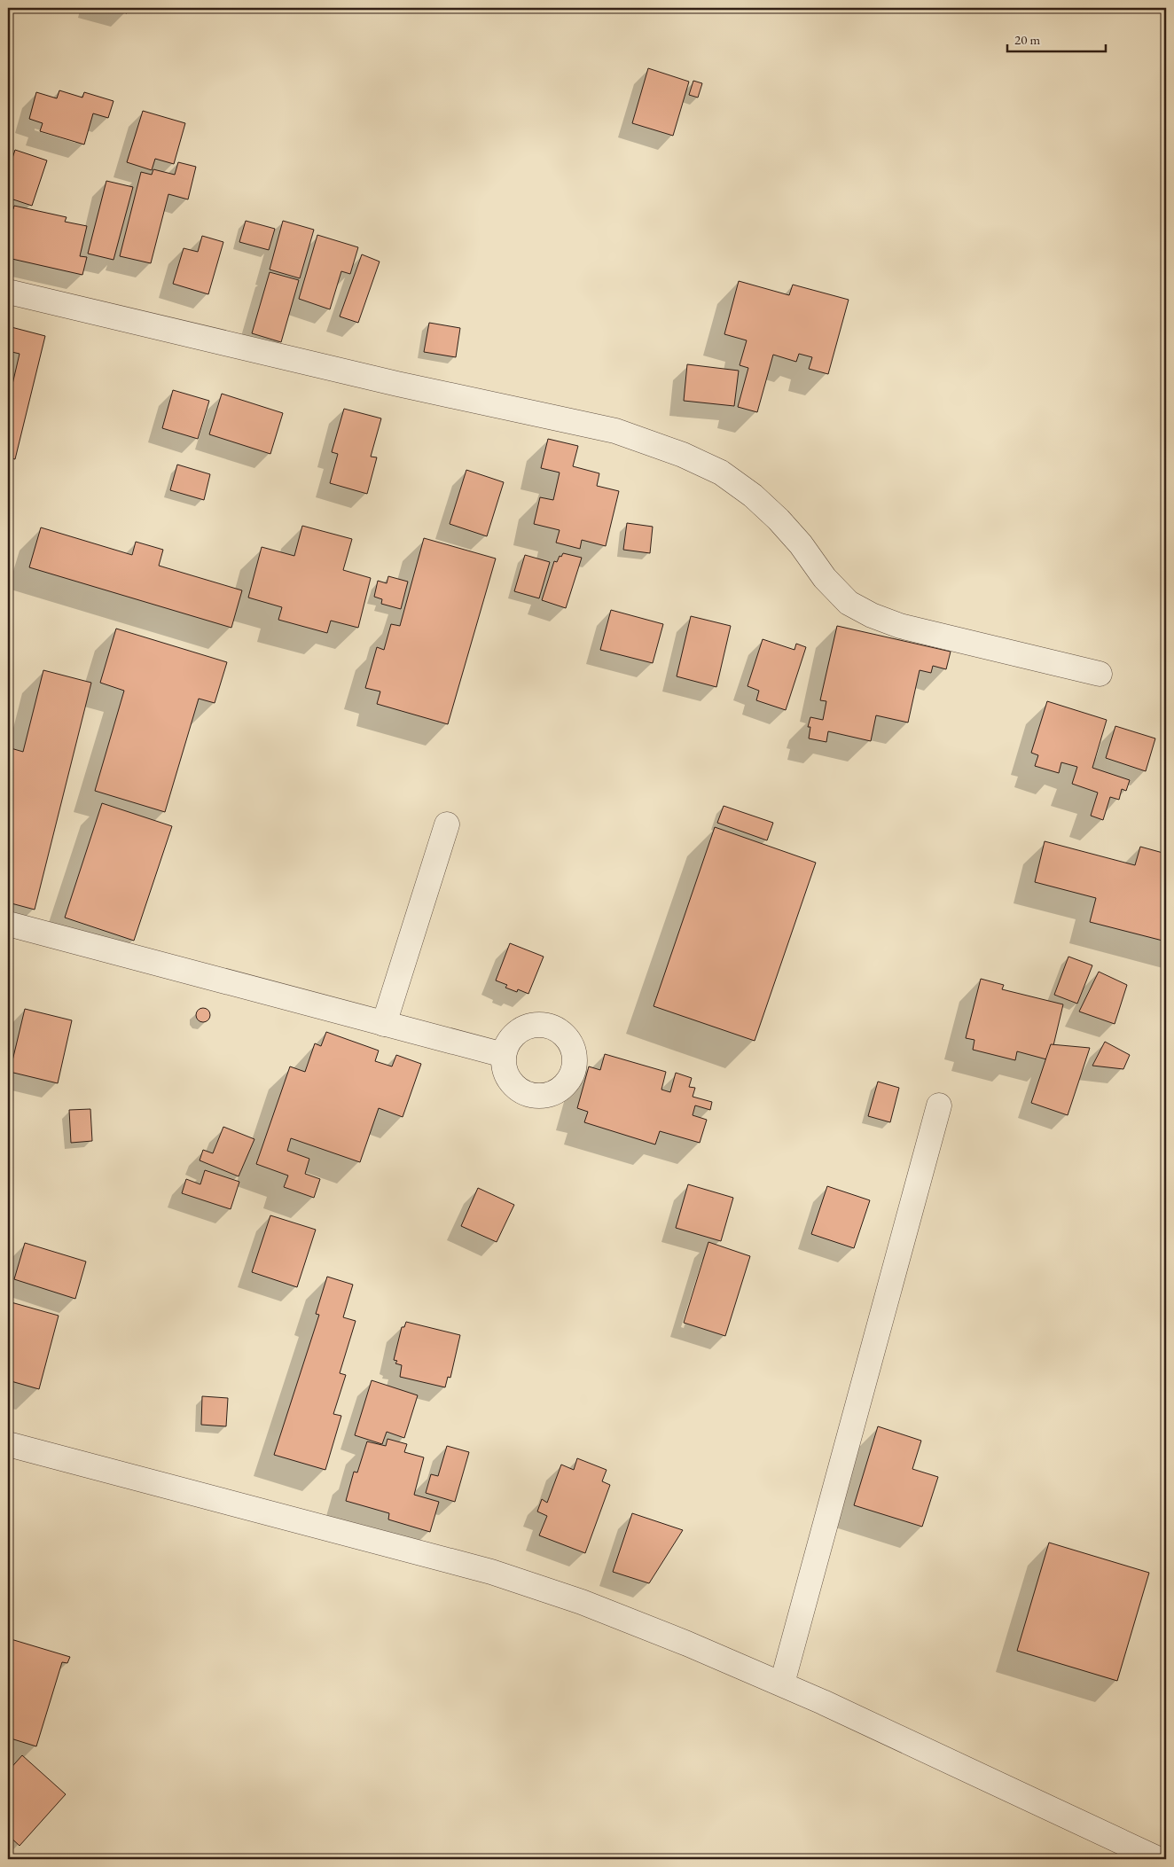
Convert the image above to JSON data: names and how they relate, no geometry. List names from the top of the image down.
{
  "scale_bar": "20 m"
}
